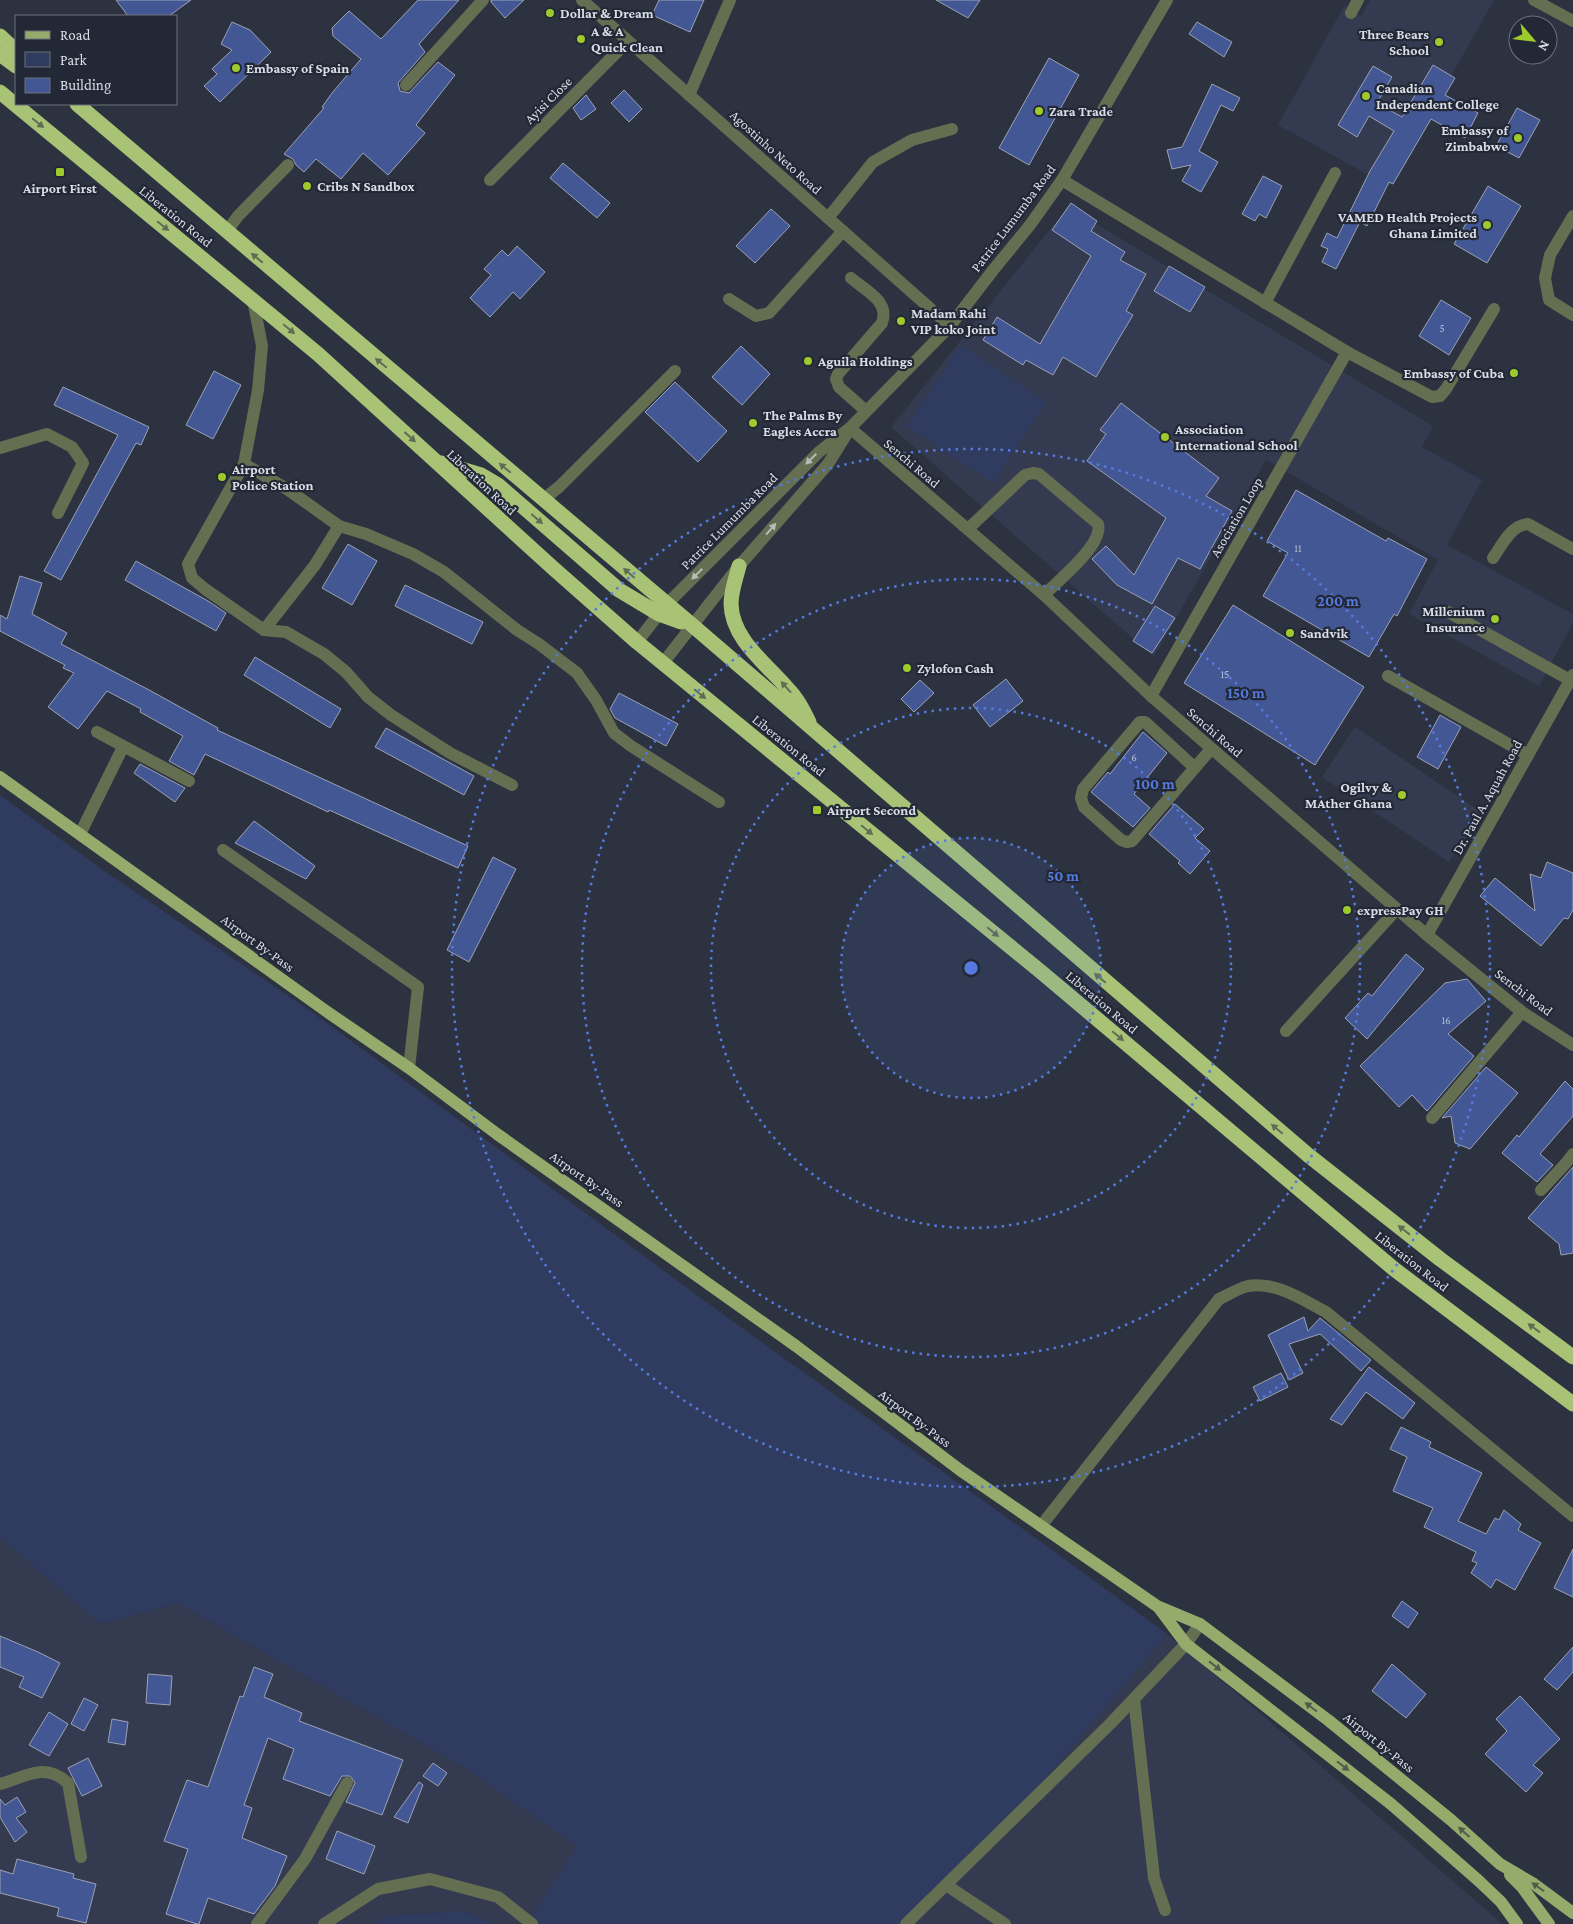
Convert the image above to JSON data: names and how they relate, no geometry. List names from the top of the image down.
{
  "streets": {
    "highway": ["Liberation Road"],
    "main road": ["Airport By-Pass"],
    "street": [
      "Ayisi Close",
      "Agostinho Neto Road",
      "Patrice Lumumba Road",
      "Senchi Road",
      "Asociation Loop",
      "Dr. Paul A. Aquah Road"
    ]
  },
  "crossings": [
    ["Ayisi Close", "Agostinho Neto Road"],
    ["Agostinho Neto Road", "Patrice Lumumba Road"],
    ["Liberation Road", "Patrice Lumumba Road"],
    ["Patrice Lumumba Road", "Senchi Road"],
    ["Senchi Road", "Asociation Loop"],
    ["Senchi Road", "Dr. Paul A. Aquah Road"]
  ],
  "places": {
    "other": [
      "Dollar & Dream",
      "A & A Quick Clean",
      "Three Bears School",
      "Embassy of Spain",
      "Canadian Independent College",
      "Zara Trade",
      "Embassy of Zimbabwe",
      "Cribs N Sandbox",
      "VAMED Health Projects Ghana Limited",
      "Madam Rahi VIP koko Joint",
      "Aguila Holdings",
      "Embassy of Cuba",
      "The Palms By Eagles Accra",
      "Association International School",
      "Airport Police Station",
      "Millenium Insurance",
      "Sandvik",
      "Zylofon Cash",
      "Ogilvy & MAther Ghana",
      "expressPay GH"
    ],
    "transit": ["Airport First", "Airport Second"]
  },
  "house_numbers": [
    "5",
    "11",
    "15",
    "6",
    "16"
  ],
  "legend": ["Road", "Park", "Building"],
  "north": "bottom right",
  "rings": [
    "200 m",
    "150 m",
    "100 m",
    "50 m"
  ]
}
